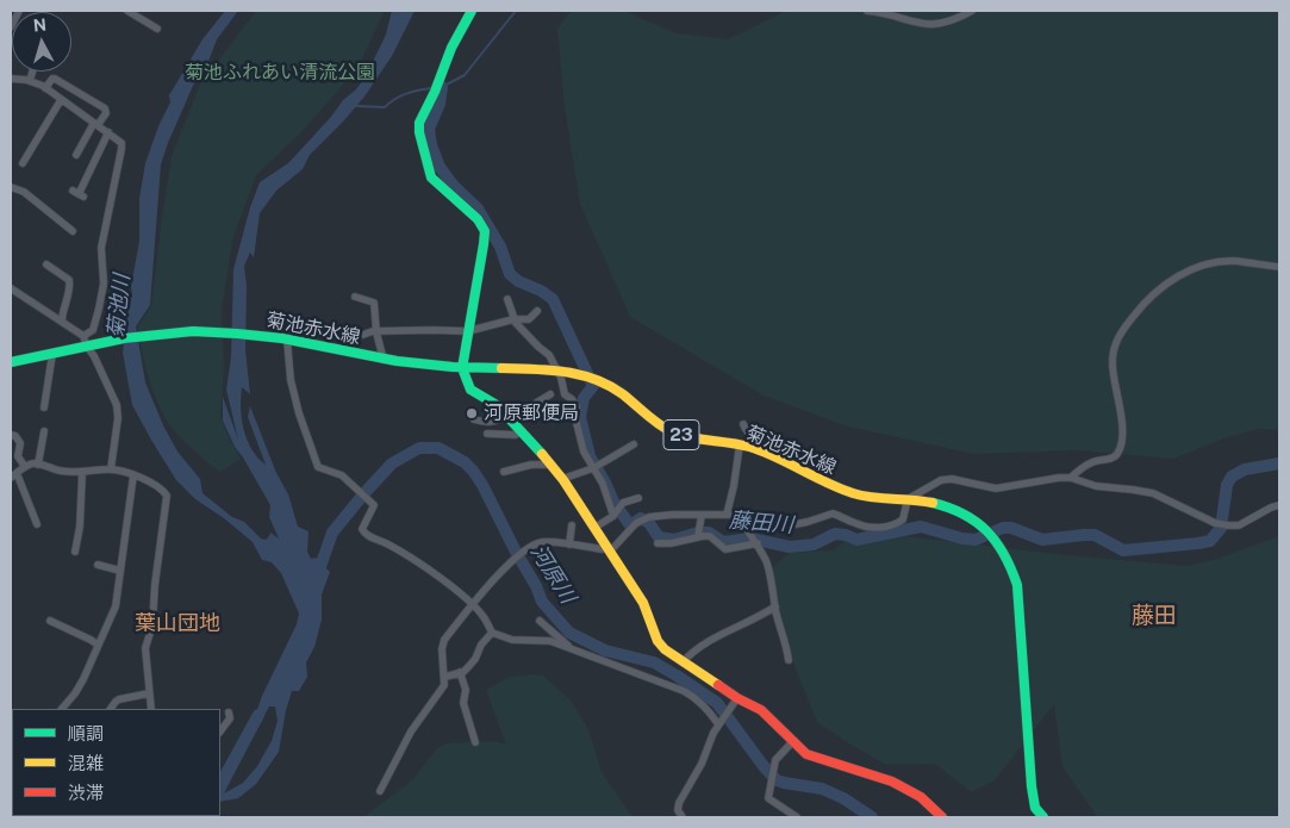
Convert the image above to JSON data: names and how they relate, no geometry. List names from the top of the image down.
{
  "streets": {
    "main road": ["菊池赤水線", "23"]
  },
  "districts": ["藤田", "葉山団地"],
  "water": ["菊池川", "藤田川", "河原川"],
  "parks": ["菊池ふれあい清流公園"],
  "places": ["河原郵便局"],
  "legend": ["順調", "混雑", "渋滞"],
  "north": "top"
}
